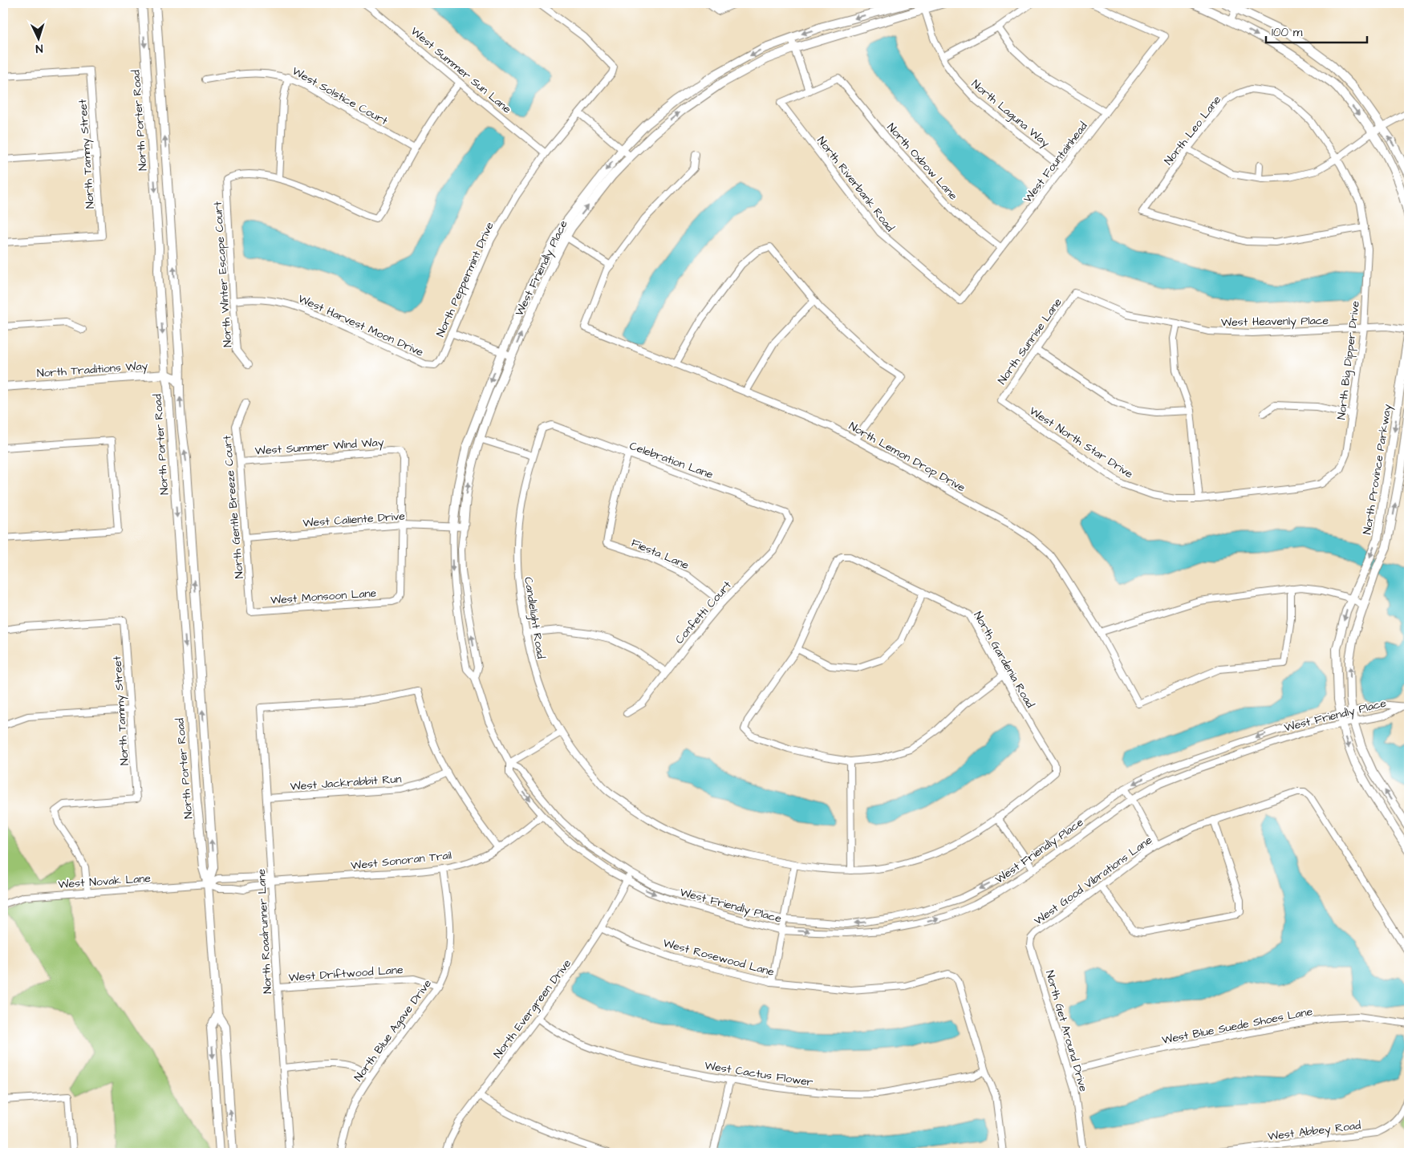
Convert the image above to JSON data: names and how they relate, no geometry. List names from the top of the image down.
{
  "streets": {
    "street": [
      "West Summer Sun Lane",
      "West Solstice Court",
      "North Laguna Way",
      "North Porter Road",
      "North Leo Lane",
      "North Tammy Street",
      "North Oxbow Lane",
      "West Fountainhead",
      "North Riverbank Road",
      "West Friendly Place",
      "North Winter Escape Court",
      "North Peppermint Drive",
      "West Heavenly Place",
      "West Harvest Moon Drive",
      "North Sunrise Lane",
      "North Big Dipper Drive",
      "North Traditions Way",
      "West North Star Drive",
      "West Summer Wind Way",
      "North Lemon Drop Drive",
      "Celebration Lane",
      "North Province Parkway",
      "North Gentle Breeze Court",
      "West Caliente Drive",
      "Fiesta Lane",
      "West Monsoon Lane",
      "Confetti Court",
      "Candlelight Road",
      "North Gardenia Road",
      "West Jackrabbit Run",
      "West Sonoran Trail",
      "West Good Vibrations Lane",
      "West Novak Lane",
      "North Roadrunner Lane",
      "West Rosewood Lane",
      "West Driftwood Lane",
      "North Evergreen Drive",
      "West Blue Suede Shoes Lane",
      "North Blue Agave Drive",
      "North Get Around Drive",
      "West Cactus Flower",
      "West Abbey Road"
    ]
  },
  "crossings": [
    ["West Summer Sun Lane", "North Peppermint Drive"],
    ["North Laguna Way", "West Fountainhead"],
    ["North Laguna Way", "West Friendly Place"],
    ["North Porter Road", "North Traditions Way"],
    ["North Porter Road", "West Sonoran Trail"],
    ["North Porter Road", "West Novak Lane"],
    ["North Leo Lane", "North Big Dipper Drive"],
    ["North Tammy Street", "West Novak Lane"],
    ["North Oxbow Lane", "West Fountainhead"],
    ["North Oxbow Lane", "North Riverbank Road"],
    ["West Fountainhead", "North Riverbank Road"],
    ["West Friendly Place", "North Province Parkway"],
    ["West Friendly Place", "West Caliente Drive"],
    ["West Friendly Place", "West Sonoran Trail"],
    ["West Friendly Place", "North Evergreen Drive"],
    ["North Winter Escape Court", "West Harvest Moon Drive"],
    ["North Peppermint Drive", "West Harvest Moon Drive"],
    ["West Heavenly Place", "North Sunrise Lane"],
    ["West Heavenly Place", "North Big Dipper Drive"],
    ["West Heavenly Place", "North Province Parkway"],
    ["North Sunrise Lane", "West North Star Drive"],
    ["North Big Dipper Drive", "West North Star Drive"],
    ["West Summer Wind Way", "North Gentle Breeze Court"],
    ["West Summer Wind Way", "West Caliente Drive"],
    ["West Summer Wind Way", "West Monsoon Lane"],
    ["Celebration Lane", "Fiesta Lane"],
    ["Celebration Lane", "Confetti Court"],
    ["Celebration Lane", "Candlelight Road"],
    ["North Gentle Breeze Court", "West Caliente Drive"],
    ["North Gentle Breeze Court", "West Monsoon Lane"],
    ["West Caliente Drive", "West Monsoon Lane"],
    ["Fiesta Lane", "Confetti Court"],
    ["Candlelight Road", "North Gardenia Road"],
    ["West Jackrabbit Run", "North Roadrunner Lane"],
    ["West Sonoran Trail", "West Novak Lane"],
    ["West Sonoran Trail", "North Roadrunner Lane"],
    ["West Sonoran Trail", "North Blue Agave Drive"],
    ["West Good Vibrations Lane", "North Get Around Drive"],
    ["North Roadrunner Lane", "West Driftwood Lane"],
    ["West Rosewood Lane", "North Evergreen Drive"],
    ["West Rosewood Lane", "West Cactus Flower"],
    ["West Driftwood Lane", "North Blue Agave Drive"],
    ["North Evergreen Drive", "West Cactus Flower"],
    ["West Blue Suede Shoes Lane", "North Get Around Drive"]
  ],
  "scale_bar": "100 m",
  "north": "bottom"
}
